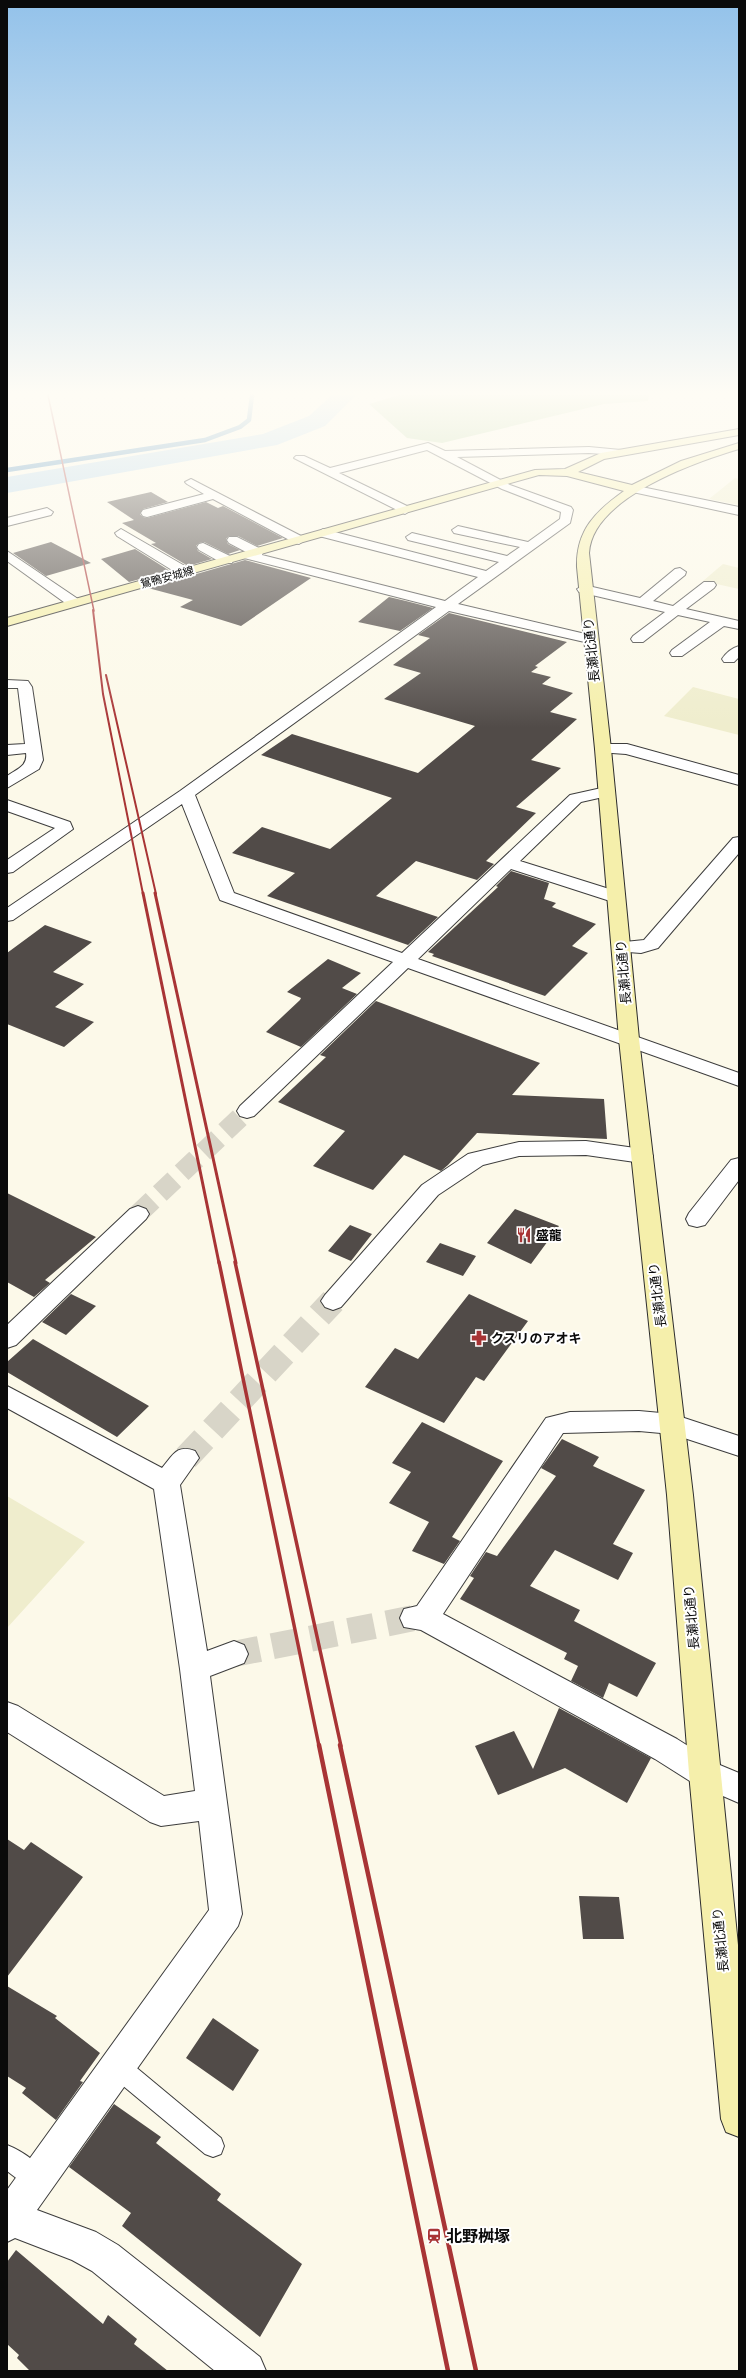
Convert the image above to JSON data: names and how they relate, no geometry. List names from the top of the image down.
{
  "streets": {
    "street": ["鴛鴨安城線", "長瀬北通り"]
  },
  "places": {
    "restaurant": ["盛龍"],
    "pharmacy": ["クスリのアオキ"],
    "station": ["北野桝塚"]
  }
}
